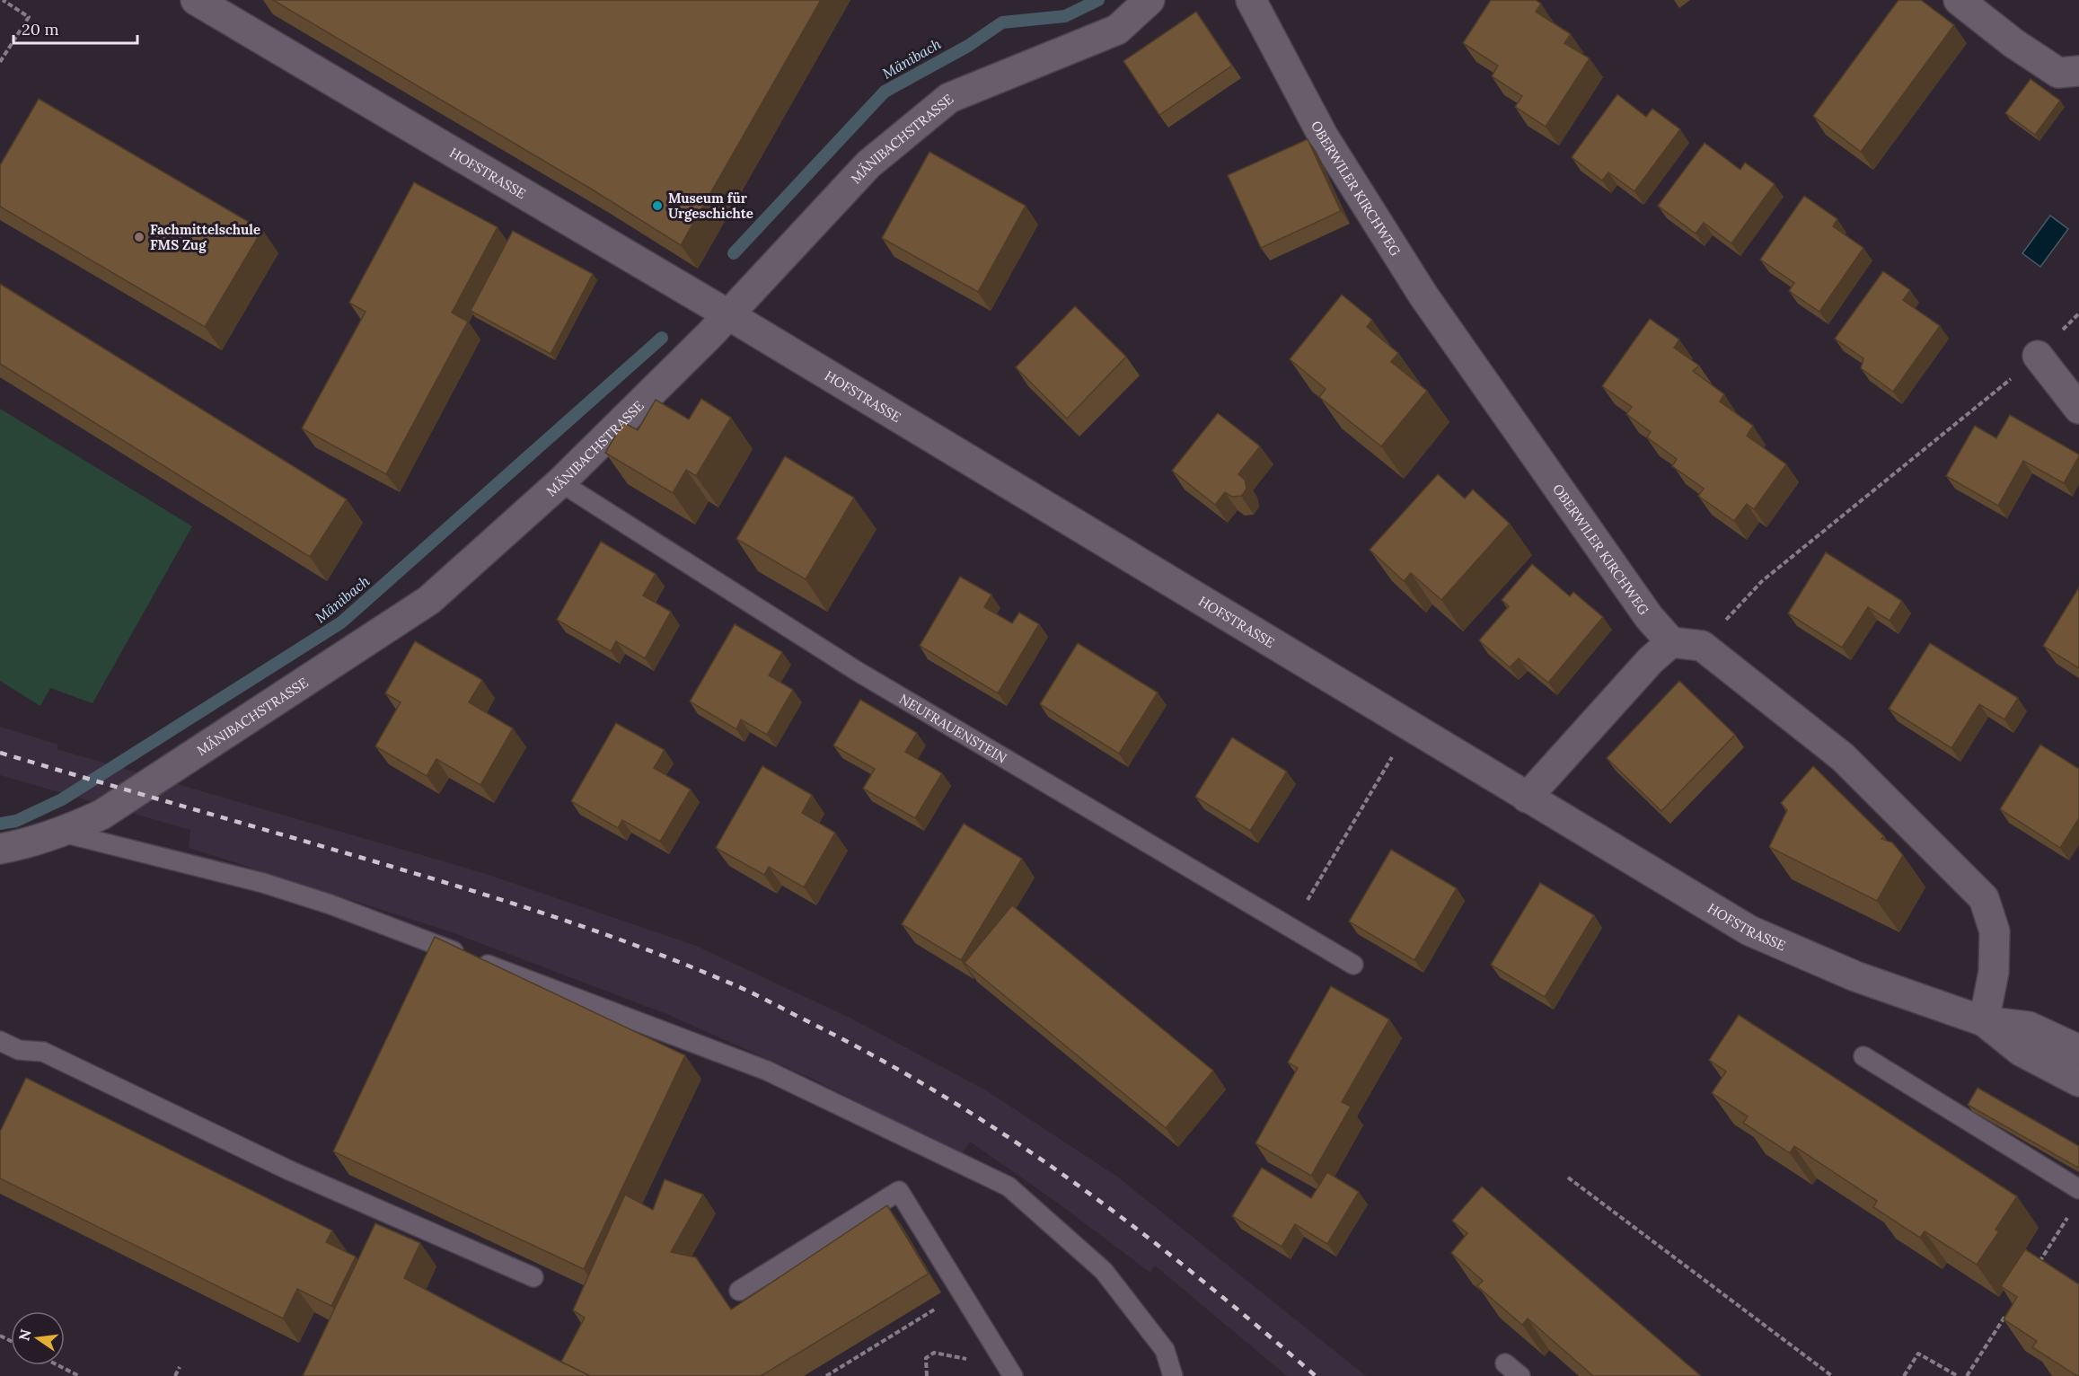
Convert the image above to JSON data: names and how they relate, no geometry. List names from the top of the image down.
{
  "streets": {
    "street": ["MÄNIBACHSTRASSE", "HOFSTRASSE", "OBERWILER KIRCHWEG"],
    "lane": ["NEUFRAUENSTEIN"]
  },
  "crossings": [
    ["MÄNIBACHSTRASSE", "HOFSTRASSE"],
    ["MÄNIBACHSTRASSE", "NEUFRAUENSTEIN"]
  ],
  "water": ["Mänibach"],
  "places": ["Museum für Urgeschichte", "Fachmittelschule FMS Zug"],
  "scale_bar": "20 m",
  "north": "left"
}
